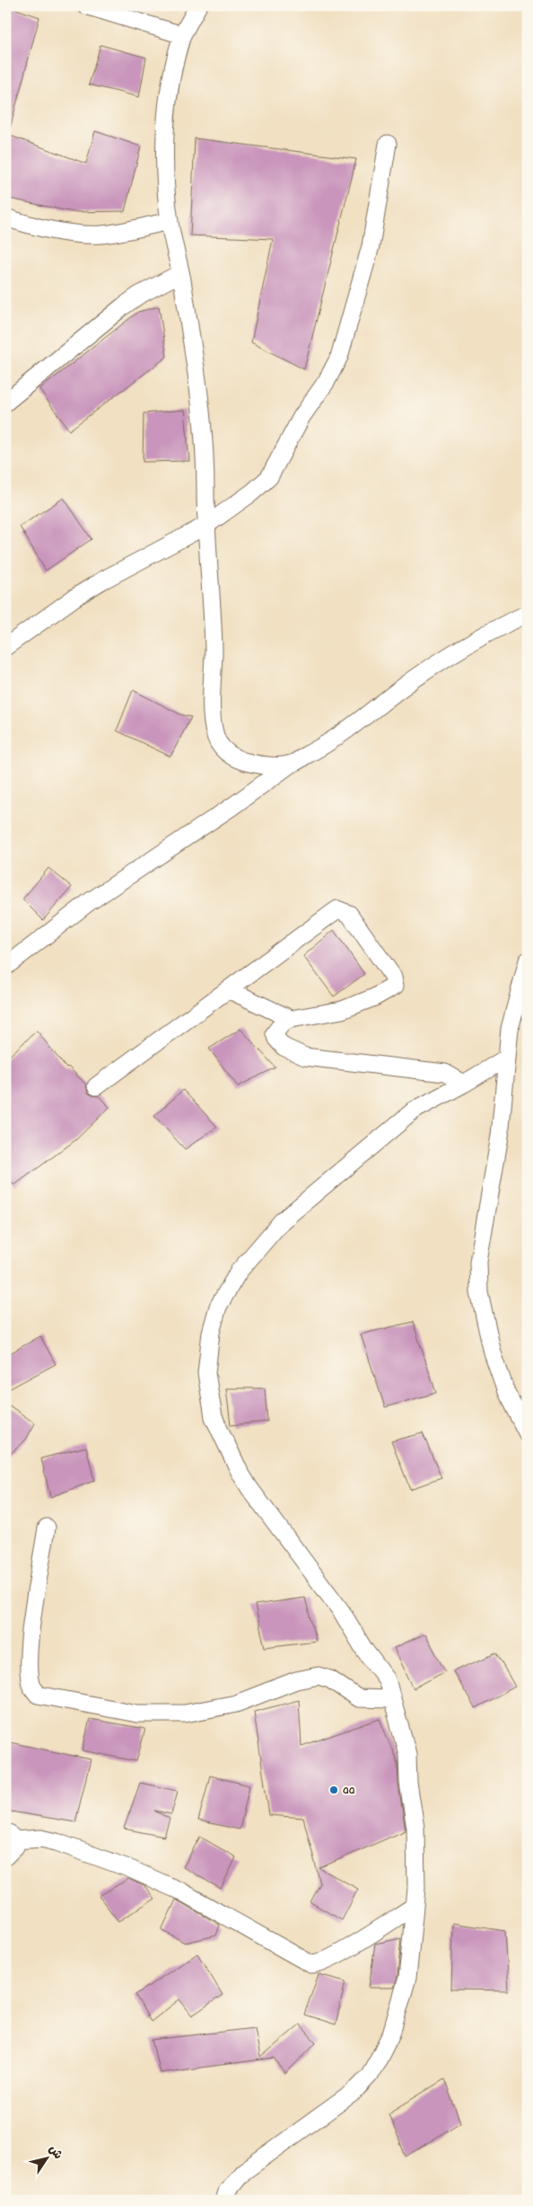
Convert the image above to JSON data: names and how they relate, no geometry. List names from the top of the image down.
{
  "places": ["aa"],
  "north": "top right"
}
